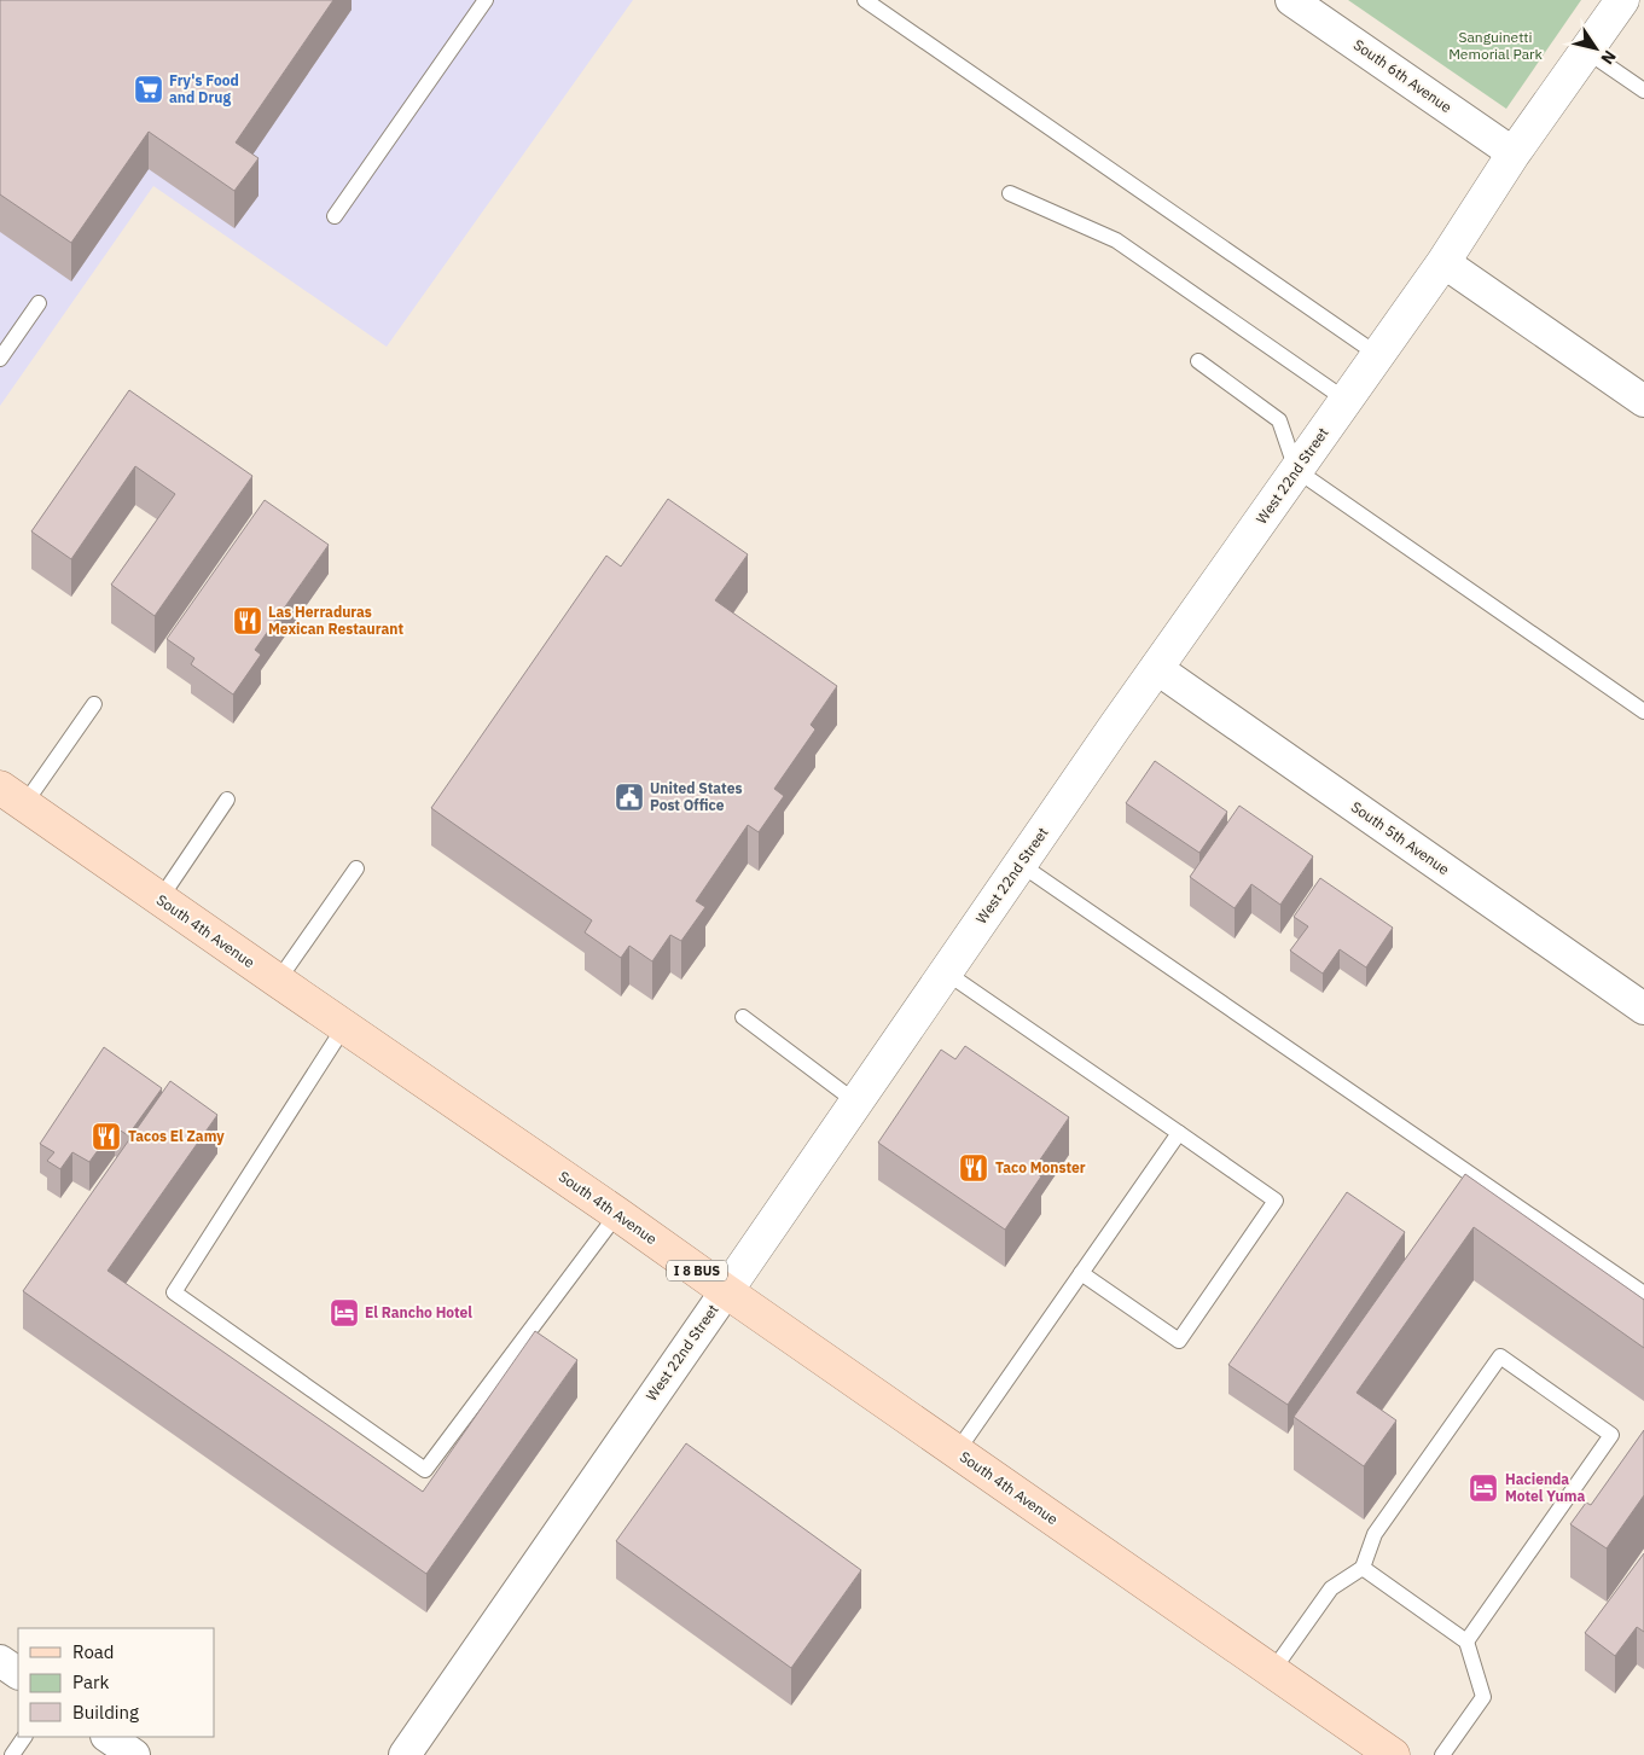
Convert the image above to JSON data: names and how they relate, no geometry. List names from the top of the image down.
{
  "streets": {
    "main road": ["South 4th Avenue", "I 8 BUS"],
    "street": ["South 6th Avenue", "West 22nd Street", "South 5th Avenue"]
  },
  "crossings": [
    ["South 6th Avenue", "West 22nd Street"],
    ["West 22nd Street", "South 5th Avenue"],
    ["West 22nd Street", "South 4th Avenue"]
  ],
  "parks": ["Sanguinetti Memorial Park"],
  "places": {
    "supermarket": ["Fry's Food and Drug"],
    "restaurant": ["Las Herraduras Mexican Restaurant", "Tacos El Zamy", "Taco Monster"],
    "public building": ["United States Post Office"],
    "hotel": ["El Rancho Hotel", "Hacienda Motel Yuma"]
  },
  "legend": ["Road", "Park", "Building"],
  "north": "bottom right"
}
